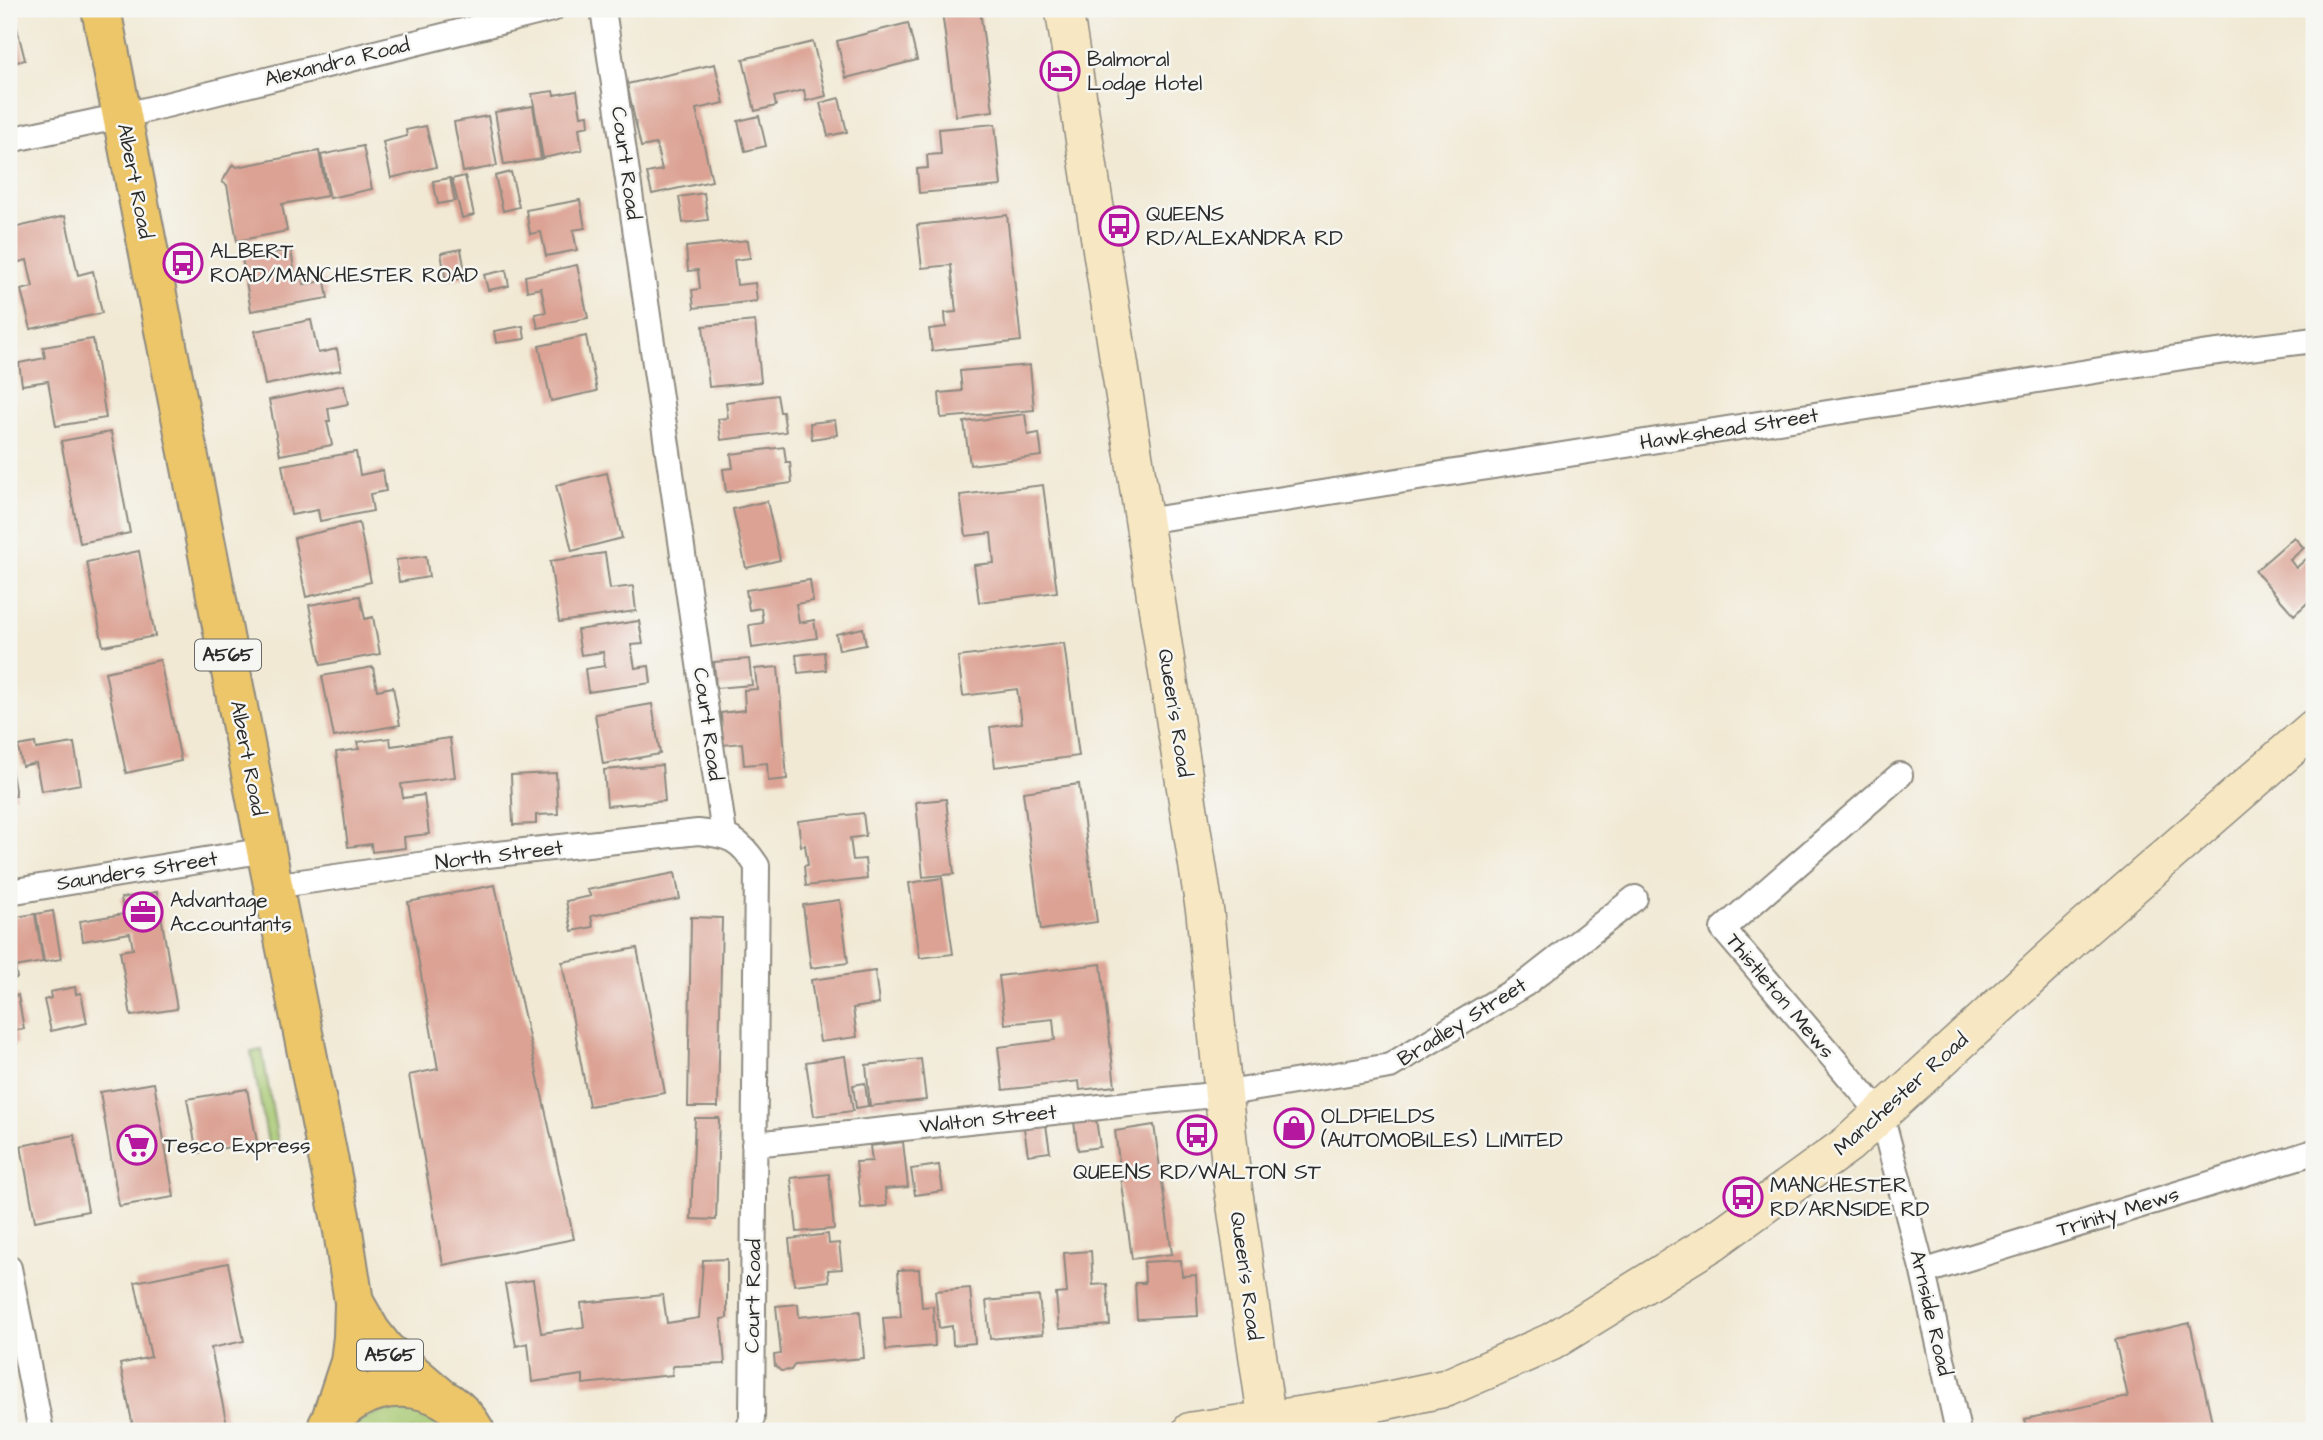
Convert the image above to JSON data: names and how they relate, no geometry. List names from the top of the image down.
{
  "streets": {
    "highway": ["Albert Road", "A565"],
    "main road": ["Queen's Road", "Manchester Road"],
    "street": [
      "Alexandra Road",
      "Court Road",
      "Hawkshead Street",
      "North Street",
      "Saunders Street",
      "Thistleton Mews",
      "Bradley Street",
      "Walton Street",
      "Trinity Mews",
      "Arnside Road"
    ]
  },
  "crossings": [
    ["Alexandra Road", "Albert Road"],
    ["Court Road", "North Street"],
    ["Court Road", "Walton Street"],
    ["Albert Road", "A565"],
    ["Albert Road", "North Street"],
    ["Albert Road", "Saunders Street"],
    ["Hawkshead Street", "Queen's Road"],
    ["Queen's Road", "Bradley Street"],
    ["Queen's Road", "Manchester Road"],
    ["Queen's Road", "Walton Street"],
    ["North Street", "Saunders Street"],
    ["Thistleton Mews", "Manchester Road"],
    ["Thistleton Mews", "Arnside Road"],
    ["Bradley Street", "Walton Street"],
    ["Manchester Road", "Arnside Road"],
    ["Trinity Mews", "Arnside Road"]
  ],
  "places": {
    "hotel": ["Balmoral Lodge Hotel"],
    "bus stop": [
      "QUEENS RD/ALEXANDRA RD",
      "ALBERT ROAD/MANCHESTER ROAD",
      "QUEENS RD/WALTON ST",
      "MANCHESTER RD/ARNSIDE RD"
    ],
    "office": ["Advantage Accountants"],
    "shop": ["OLDFIELDS (AUTOMOBILES) LIMITED"],
    "supermarket": ["Tesco Express"]
  }
}
